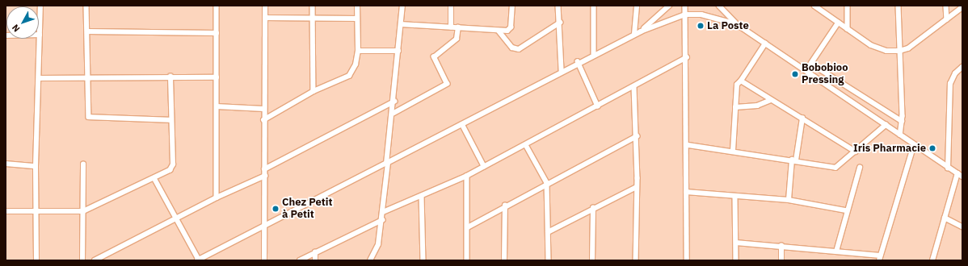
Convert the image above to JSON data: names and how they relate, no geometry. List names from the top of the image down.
{
  "places": [
    "La Poste",
    "Bobobioo Pressing",
    "Iris Pharmacie",
    "Chez Petit à Petit"
  ],
  "north": "bottom left"
}
